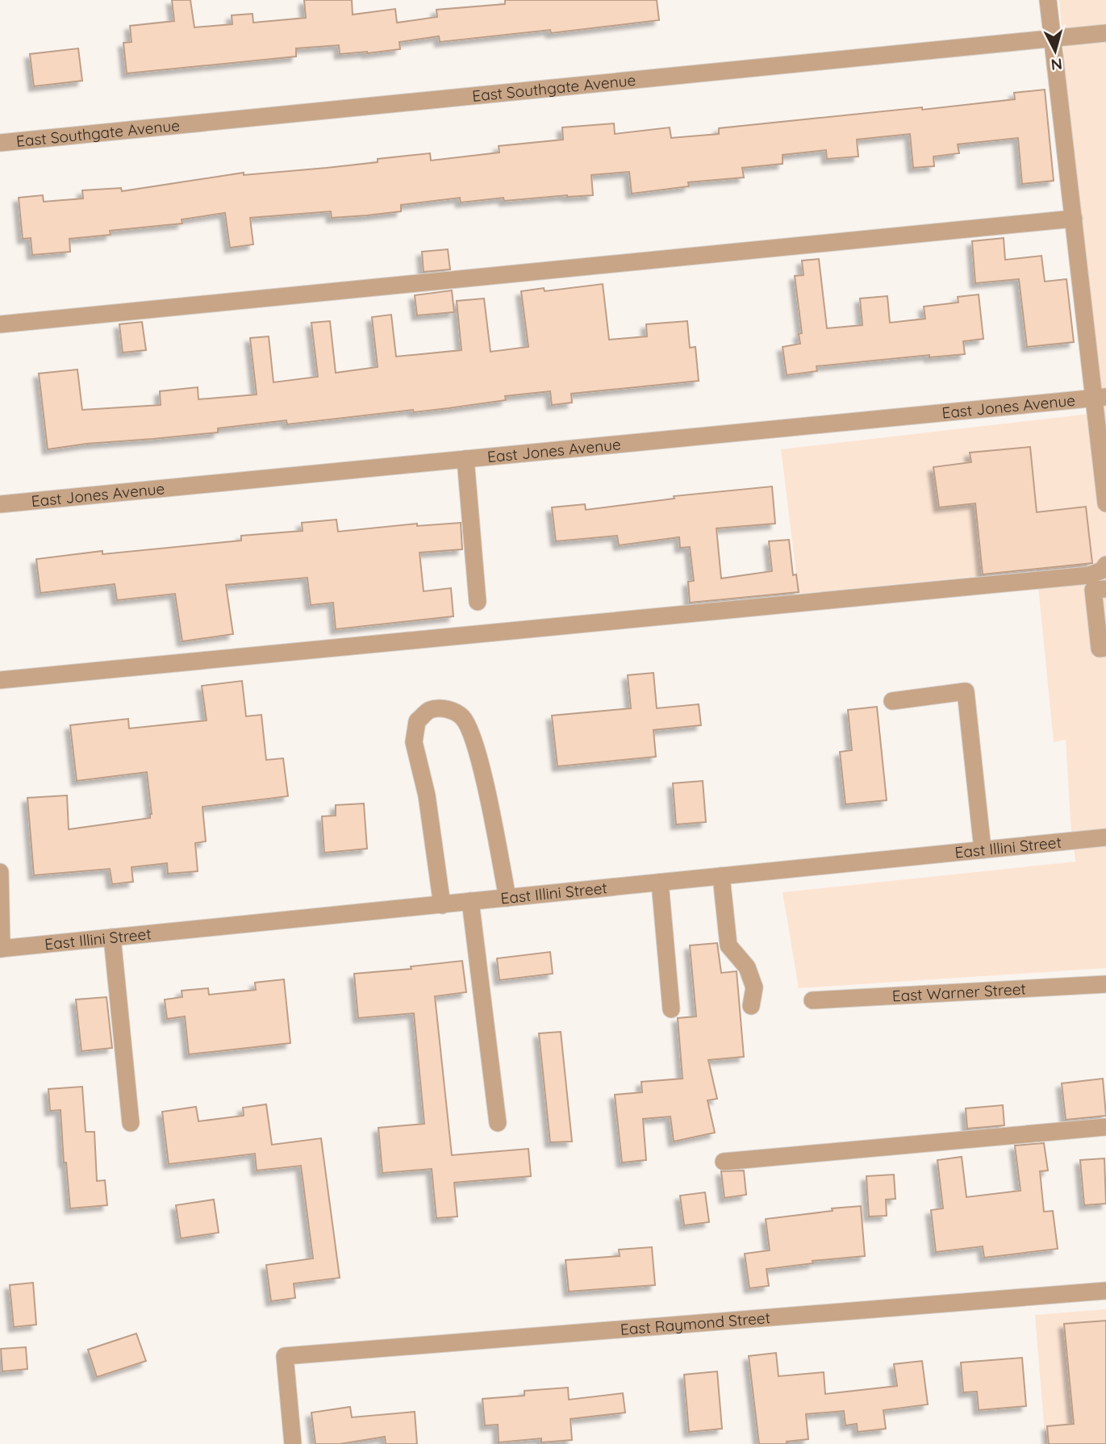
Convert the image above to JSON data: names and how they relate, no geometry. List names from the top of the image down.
{
  "streets": {
    "street": [
      "East Southgate Avenue",
      "East Jones Avenue",
      "East Illini Street",
      "East Warner Street",
      "East Raymond Street"
    ]
  },
  "north": "bottom"
}
